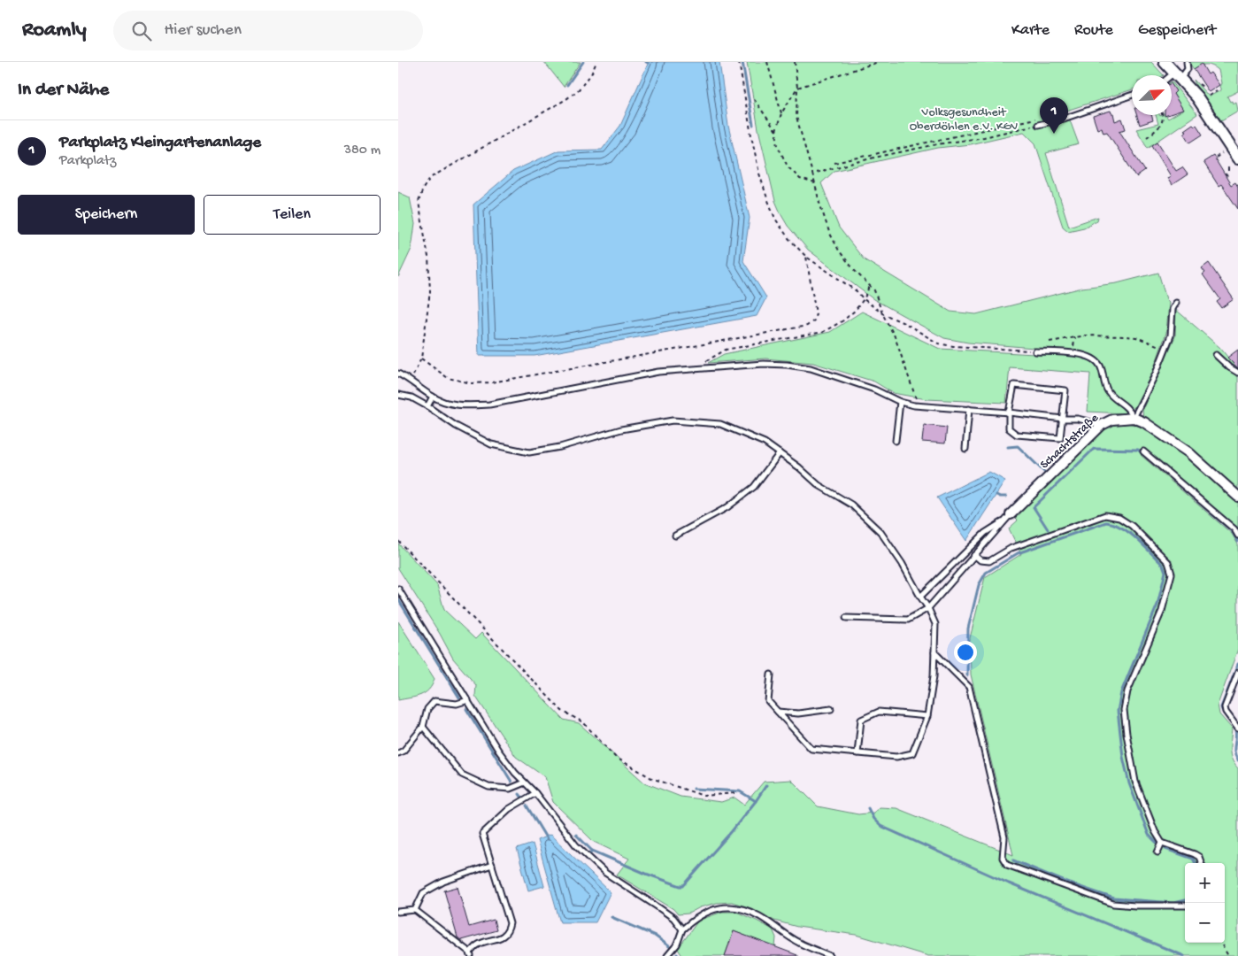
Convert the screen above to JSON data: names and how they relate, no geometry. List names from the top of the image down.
{
  "streets": {
    "street": ["Schachtstraße"]
  },
  "parks": ["Volksgesundheit Oberdöhlen e.V. KGV"],
  "north": "top right",
  "page": {
    "header": "Roamly",
    "search": "Hier suchen",
    "nav": ["Karte", "Route", "Gespeichert"],
    "heading": "In der Nähe",
    "pins": "1",
    "list": [
      {
        "mark": "1",
        "name": "Parkplatz Kleingartenanlage",
        "note": "Parkplatz",
        "value": "380 m"
      }
    ],
    "buttons": ["Speichern", "Teilen"],
    "map_buttons": ["+", "−"]
  }
}
